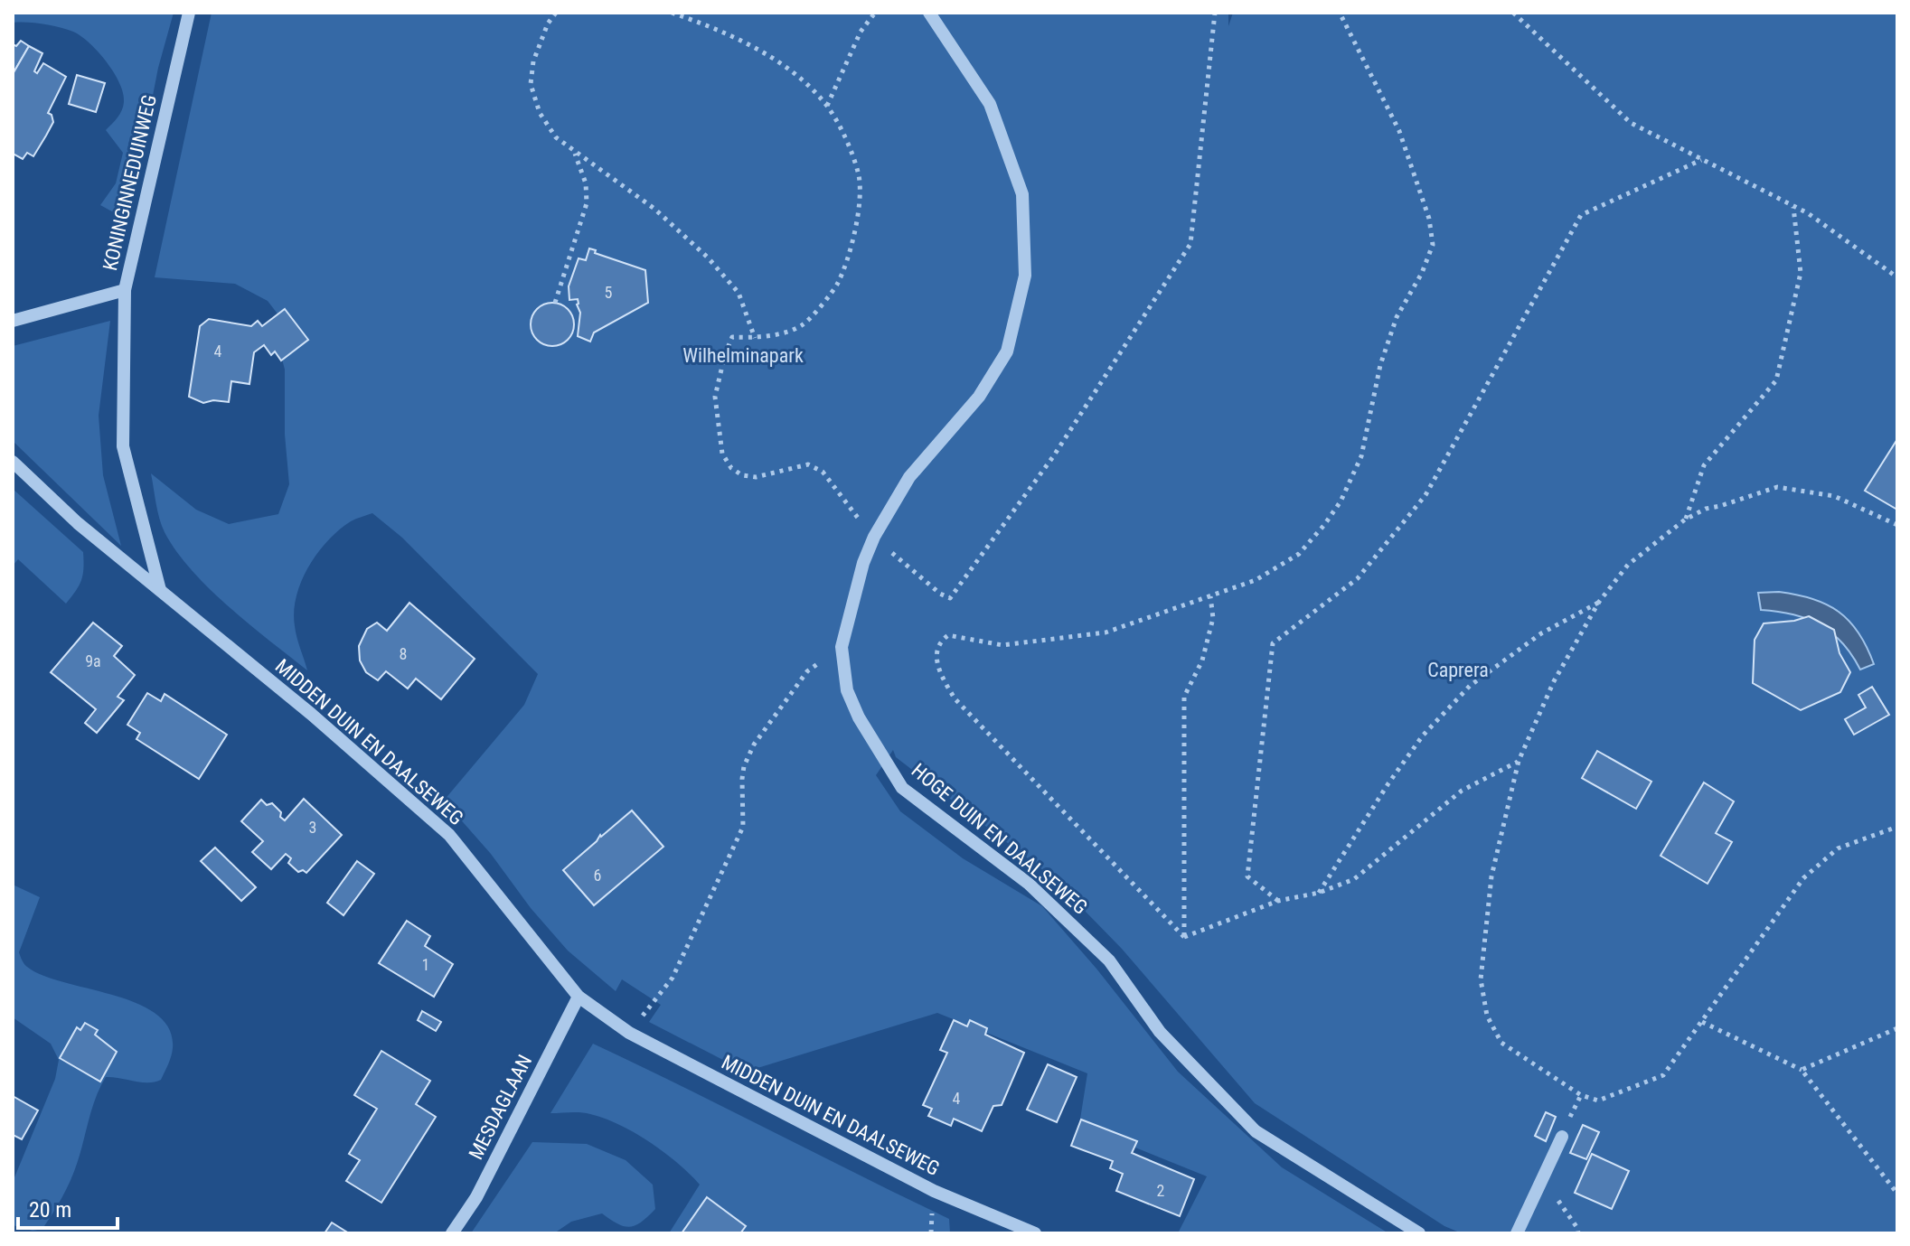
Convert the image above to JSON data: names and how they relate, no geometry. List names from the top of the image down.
{
  "streets": {
    "street": [
      "KONINGINNEDUINWEG",
      "MIDDEN DUIN EN DAALSEWEG",
      "HOGE DUIN EN DAALSEWEG",
      "MESDAGLAAN"
    ]
  },
  "crossings": [
    ["MIDDEN DUIN EN DAALSEWEG", "MESDAGLAAN"]
  ],
  "parks": ["Wilhelminapark", "Caprera"],
  "house_numbers": [
    "5",
    "4",
    "8",
    "9a",
    "3",
    "6",
    "1",
    "4",
    "2"
  ],
  "scale_bar": "20 m"
}
